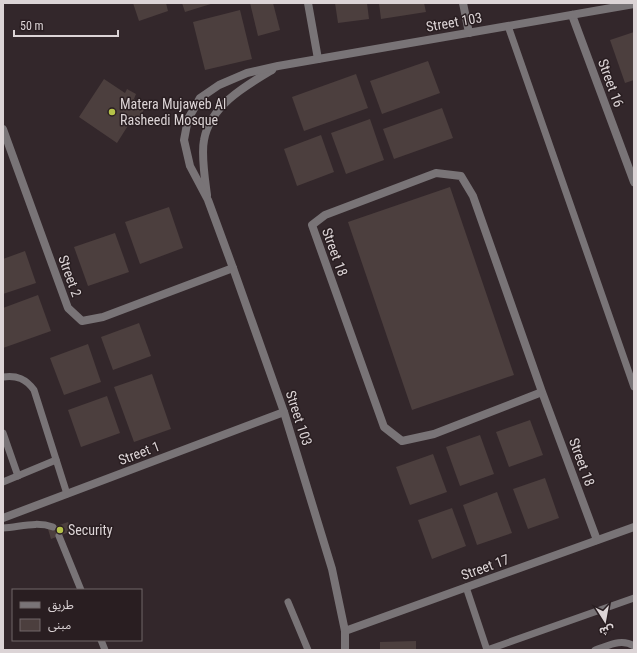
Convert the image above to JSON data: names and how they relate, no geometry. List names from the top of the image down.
{
  "streets": {
    "street": [
      "Street 103",
      "Street 16",
      "Street 18",
      "Street 2",
      "Street 1",
      "Street 17"
    ]
  },
  "crossings": [
    ["Street 103", "Street 16"],
    ["Street 103", "Street 2"],
    ["Street 103", "Street 1"],
    ["Street 103", "Street 17"],
    ["Street 18", "Street 17"]
  ],
  "places": ["Matera Mujaweb Al Rasheedi Mosque", "Security"],
  "legend": ["طريق", "مبنى"],
  "scale_bar": "50 m",
  "north": "bottom"
}
